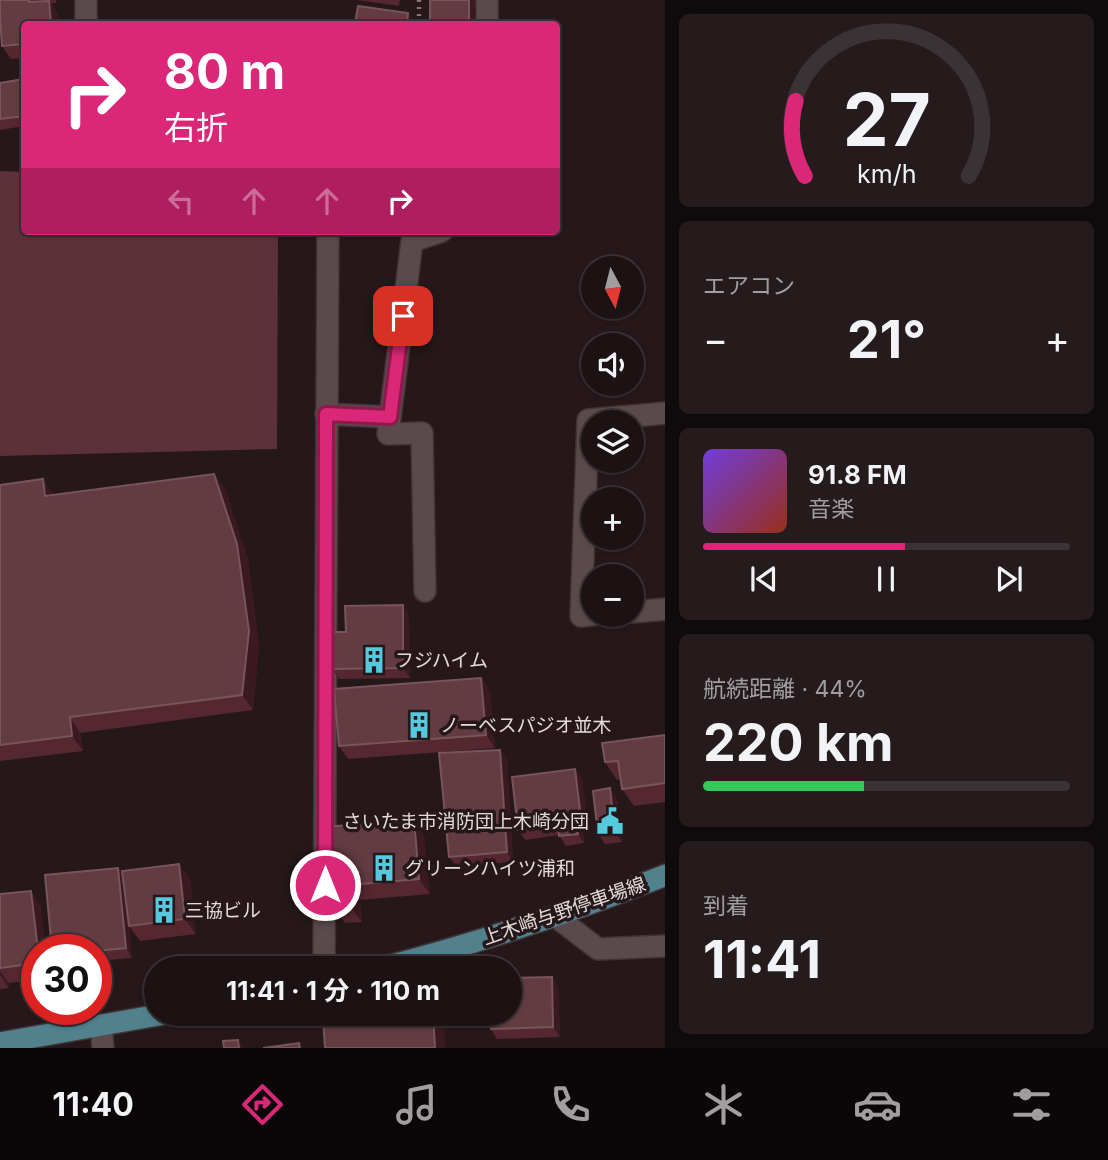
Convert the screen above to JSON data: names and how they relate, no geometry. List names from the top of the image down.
{
  "streets": {
    "main road": ["上木崎与野停車場線"]
  },
  "places": {
    "building": [
      "フジハイム",
      "ノーベスパジオ並木",
      "グリーンハイツ浦和",
      "三協ビル"
    ],
    "public building": ["さいたま市消防団上木崎分団"]
  },
  "north": "bottom",
  "page": {
    "turn": ["80 m", "右折"],
    "tile": [
      "エアコン",
      ["航続距離 · 44%", "220 km"],
      ["到着", "11:41"]
    ],
    "map_buttons": ["+", "−"],
    "heat": ["−", "21°", "+"],
    "song": ["91.8 FM", "音楽"],
    "limit": "30",
    "trip": "11:41 · 1 分 · 110 m",
    "tabs": "11:40",
    "gauge": ["27", "km/h"]
  }
}
